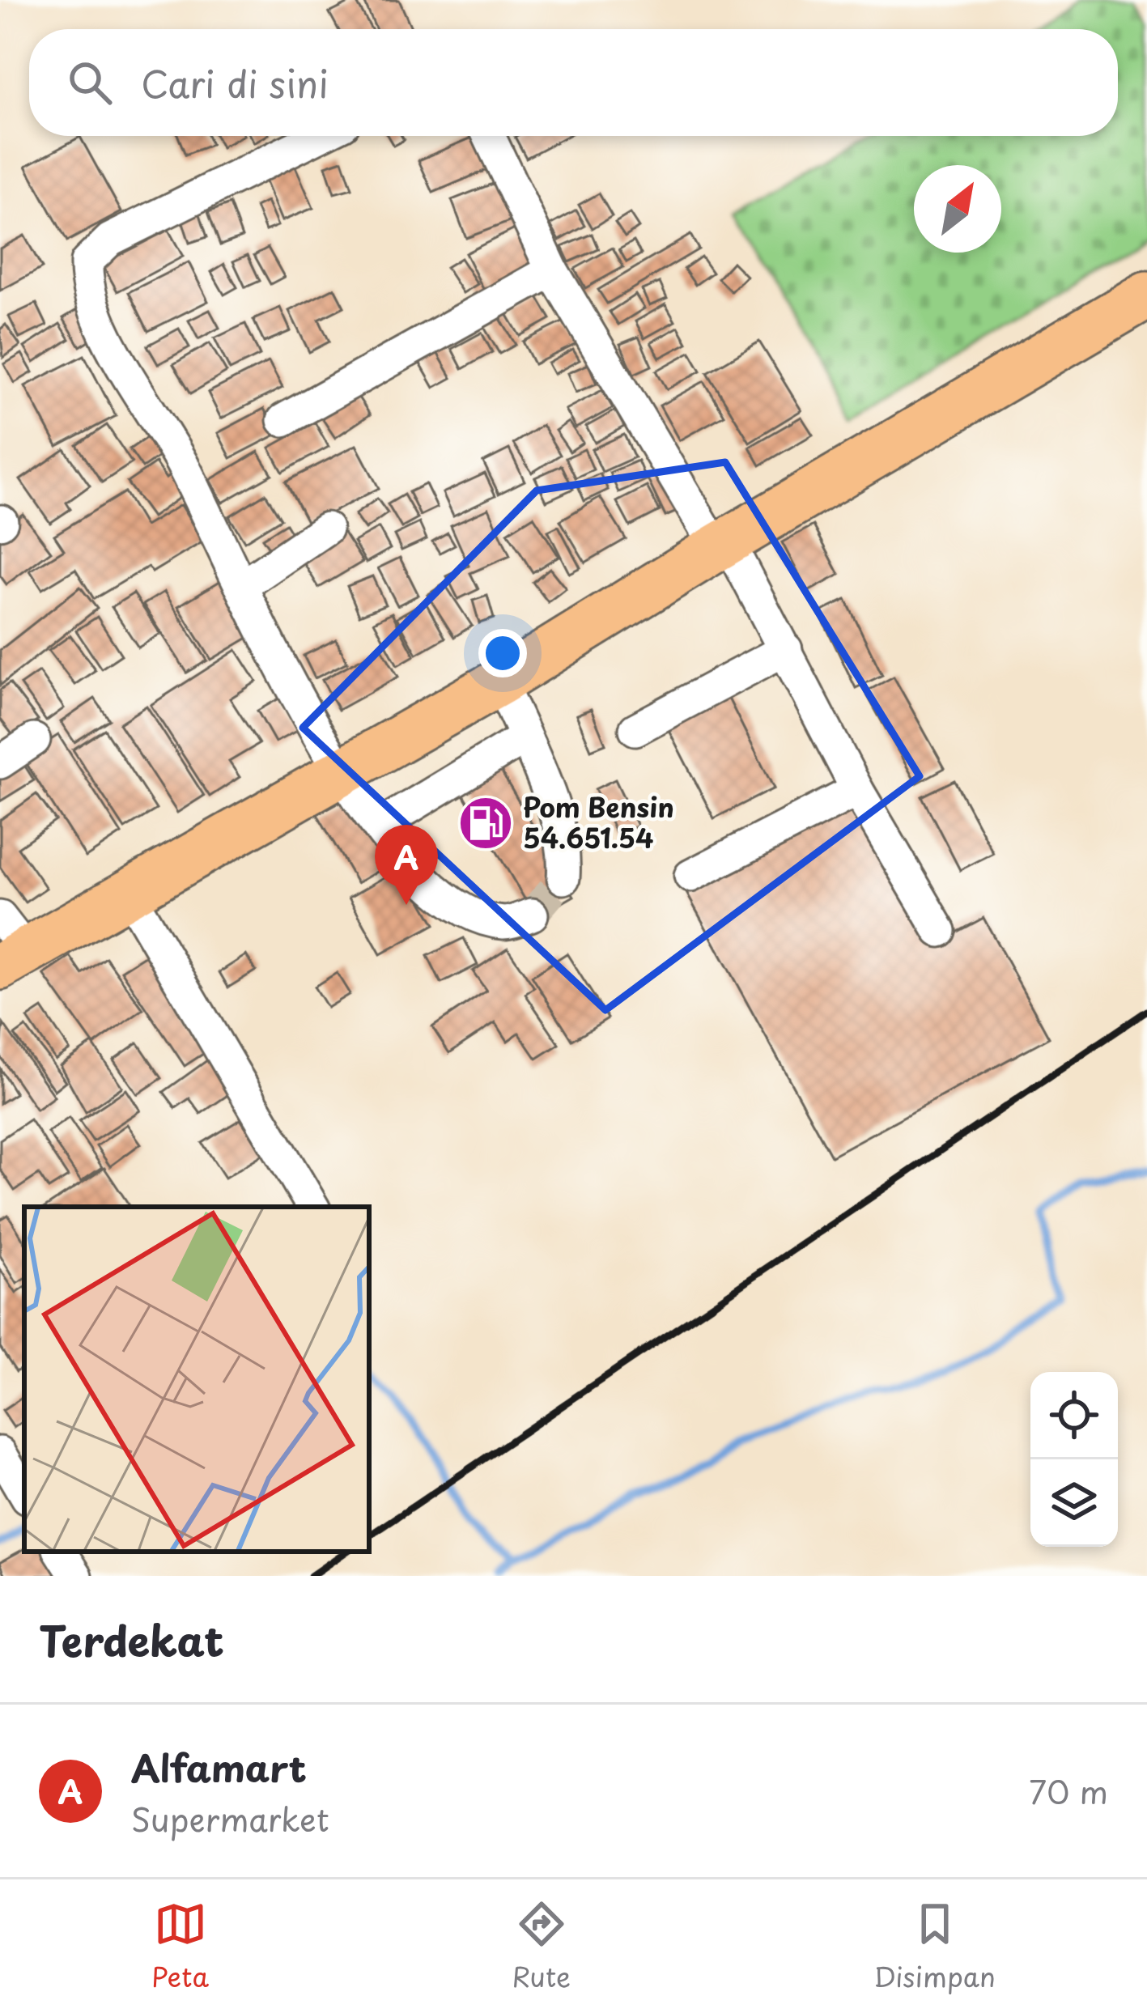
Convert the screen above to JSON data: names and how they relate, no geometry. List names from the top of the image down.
{
  "places": {
    "fuel station": ["Pom Bensin 54.651.54"]
  },
  "north": "top right",
  "page": {
    "search": "Cari di sini",
    "pins": "A",
    "heading": "Terdekat",
    "list": [
      {
        "mark": "A",
        "name": "Alfamart",
        "note": "Supermarket",
        "value": "70 m"
      }
    ],
    "nav": ["Peta", "Rute", "Disimpan"]
  }
}
